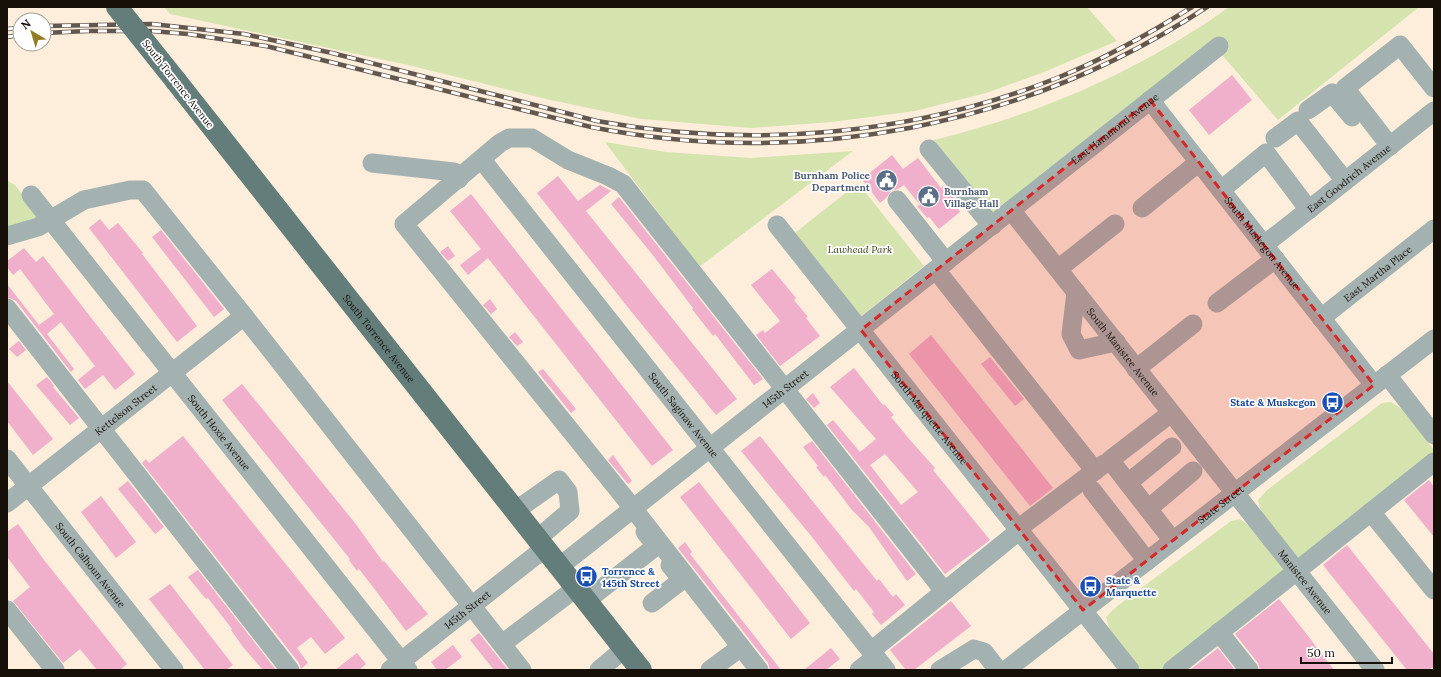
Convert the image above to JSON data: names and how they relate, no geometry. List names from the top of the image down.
{
  "streets": {
    "main road": ["South Torrence Avenue"],
    "street": [
      "East Hammond Avenue",
      "East Goodrich Avenue",
      "South Muskegon Avenue",
      "East Martha Place",
      "South Manistee Avenue",
      "145th Street",
      "Kettelson Street",
      "South Saginaw Avenue",
      "South Marquette Avenue",
      "South Hoxie Avenue",
      "State Street",
      "South Calhoun Avenue",
      "Manistee Avenue"
    ]
  },
  "crossings": [
    ["South Torrence Avenue", "145th Street"],
    ["East Hammond Avenue", "South Muskegon Avenue"],
    ["East Hammond Avenue", "South Manistee Avenue"],
    ["East Hammond Avenue", "145th Street"],
    ["East Goodrich Avenue", "South Muskegon Avenue"],
    ["South Muskegon Avenue", "East Martha Place"],
    ["South Muskegon Avenue", "State Street"],
    ["South Manistee Avenue", "145th Street"],
    ["South Manistee Avenue", "State Street"],
    ["South Manistee Avenue", "Manistee Avenue"],
    ["145th Street", "South Saginaw Avenue"],
    ["145th Street", "South Marquette Avenue"],
    ["145th Street", "South Hoxie Avenue"],
    ["Kettelson Street", "South Hoxie Avenue"],
    ["Kettelson Street", "South Calhoun Avenue"],
    ["South Marquette Avenue", "State Street"],
    ["State Street", "Manistee Avenue"]
  ],
  "parks": ["Lawhead Park"],
  "places": {
    "public building": ["Burnham Police Department", "Burnham Village Hall"],
    "bus stop": ["State & Muskegon", "Torrence & 145th Street", "State & Marquette"]
  },
  "scale_bar": "50 m",
  "north": "top left"
}
